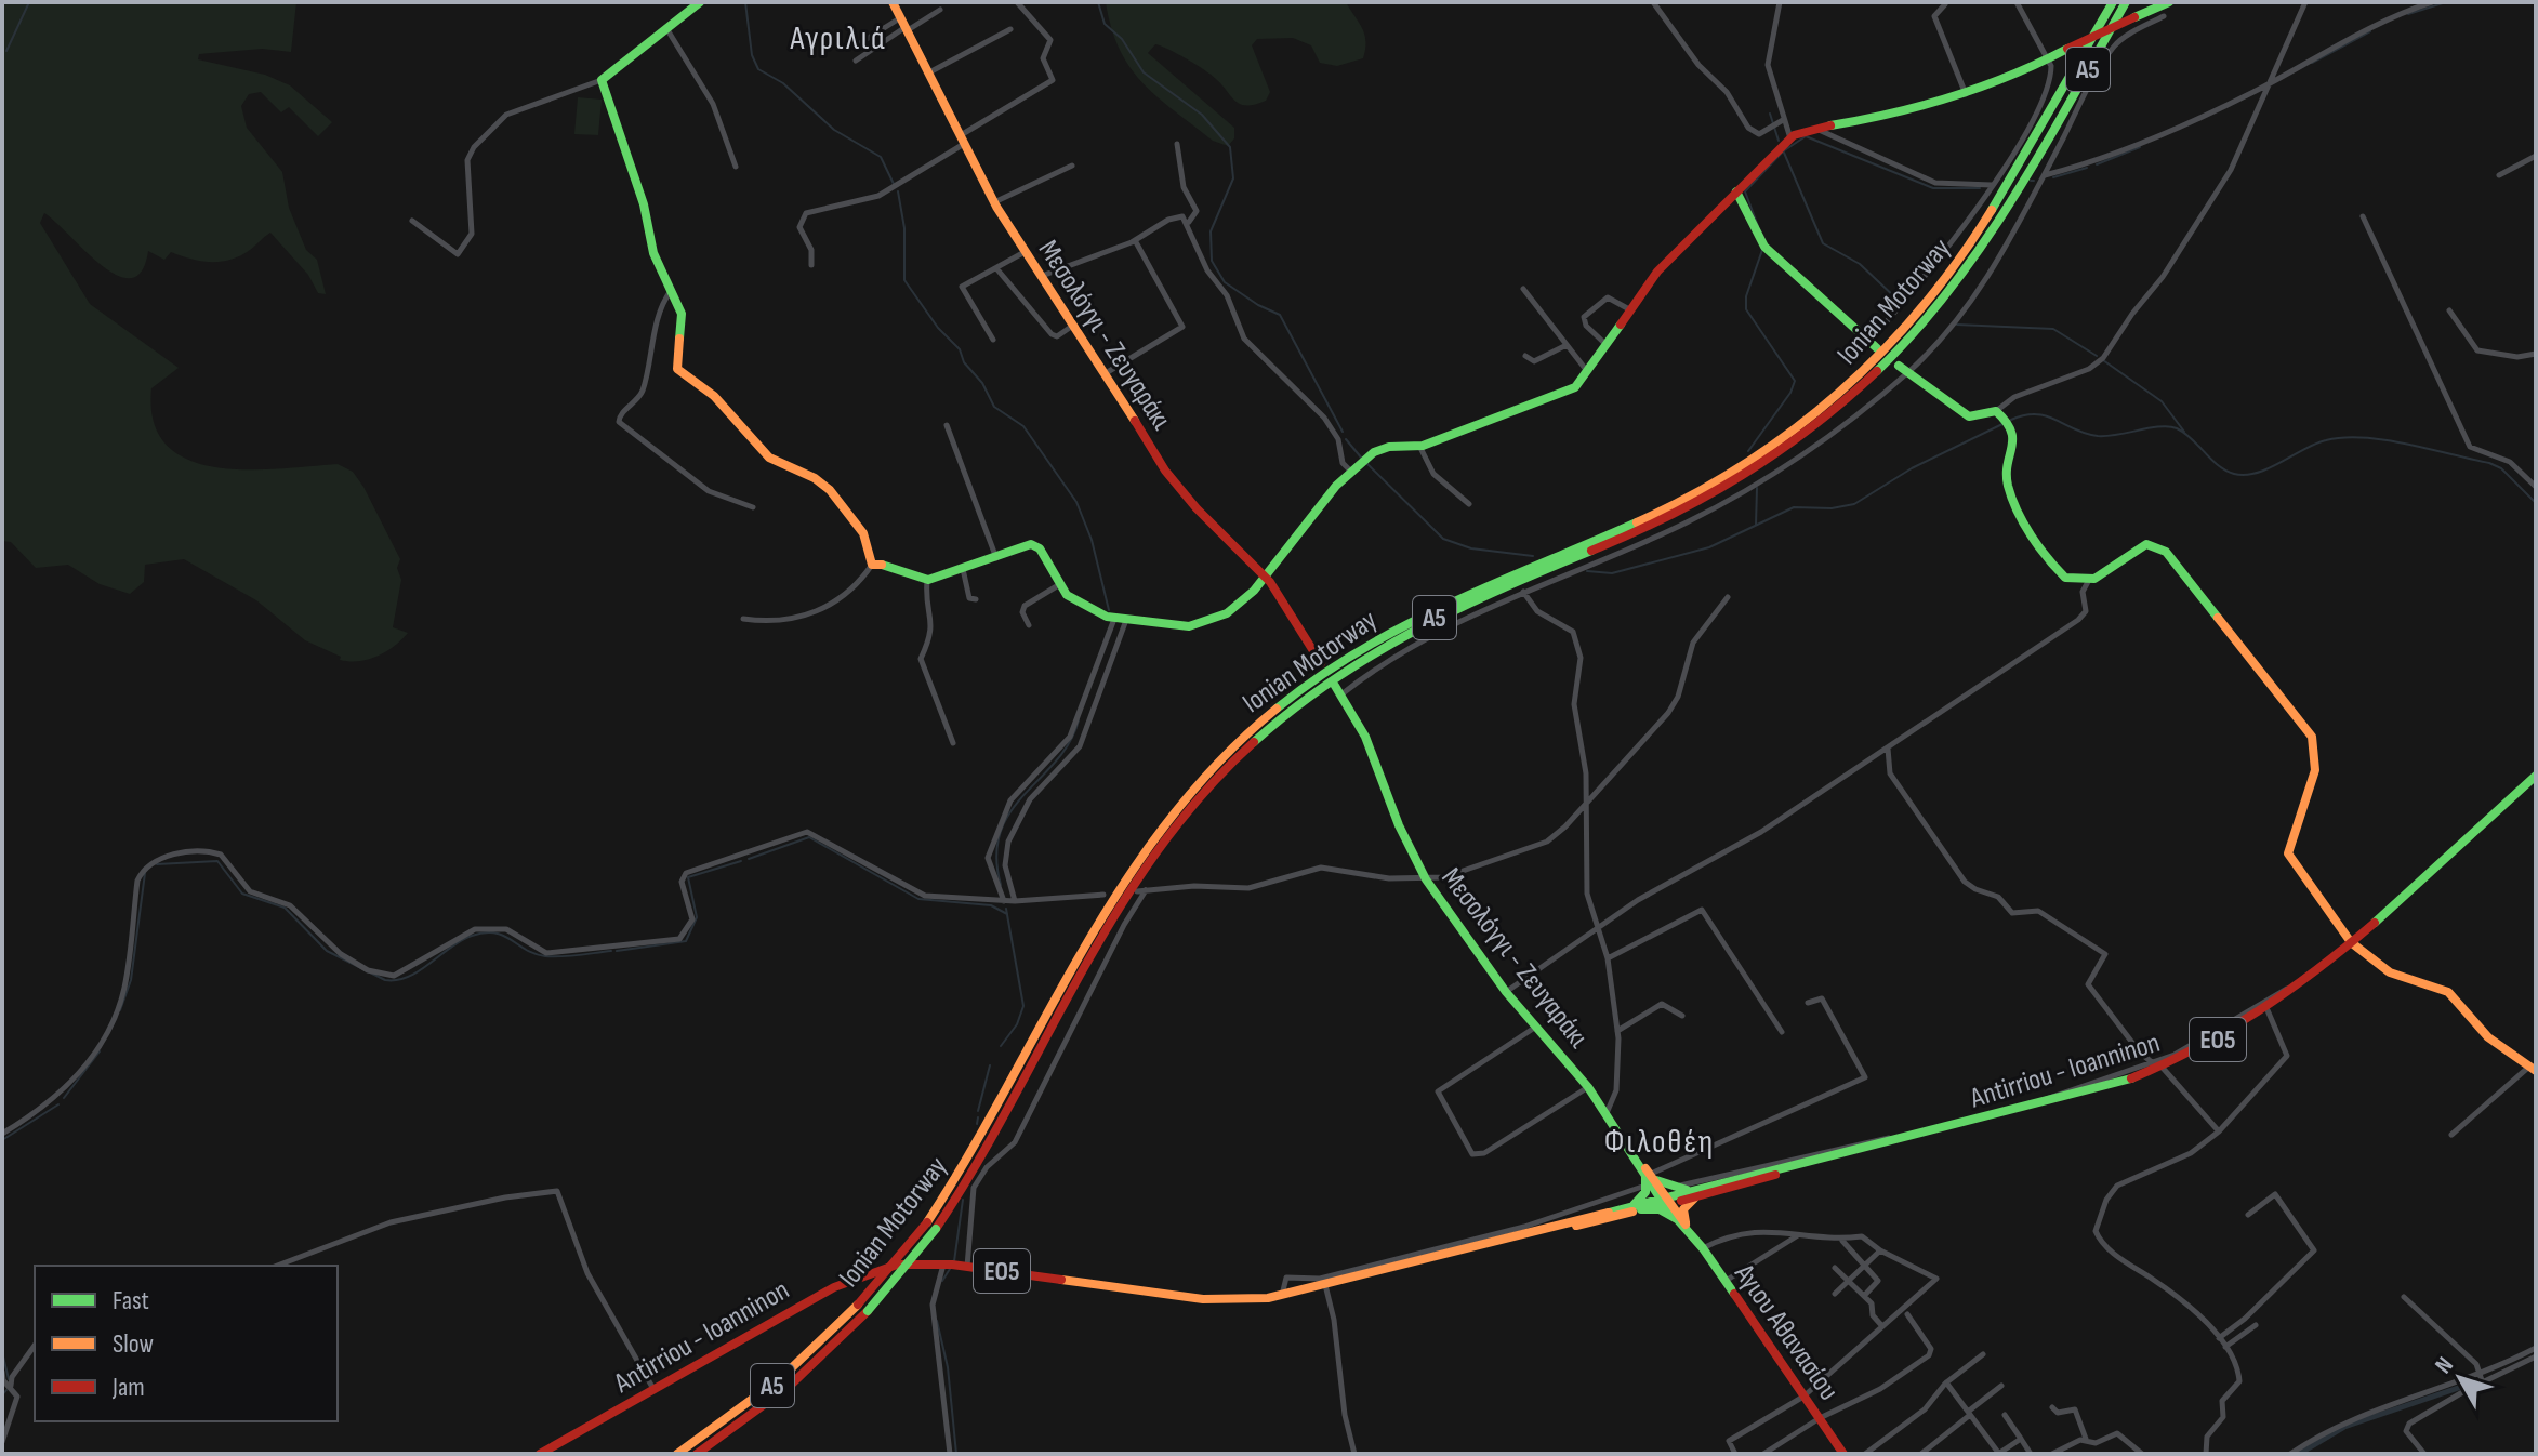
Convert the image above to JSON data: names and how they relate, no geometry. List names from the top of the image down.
{
  "streets": {
    "main road": [
      "Α5",
      "Ionian Motorway",
      "Μεσολόγγι - Ζευγαράκι",
      "ΕΟ5",
      "Antirriou - Ioanninon",
      "Αγιου Αθανασίου"
    ]
  },
  "crossings": [
    ["Μεσολόγγι - Ζευγαράκι", "Antirriou - Ioanninon"],
    ["Μεσολόγγι - Ζευγαράκι", "Αγιου Αθανασίου"],
    ["Antirriou - Ioanninon", "Αγιου Αθανασίου"]
  ],
  "districts": ["Αγριλιά", "Φιλοθέη"],
  "legend": ["Fast", "Slow", "Jam"],
  "north": "top left"
}
